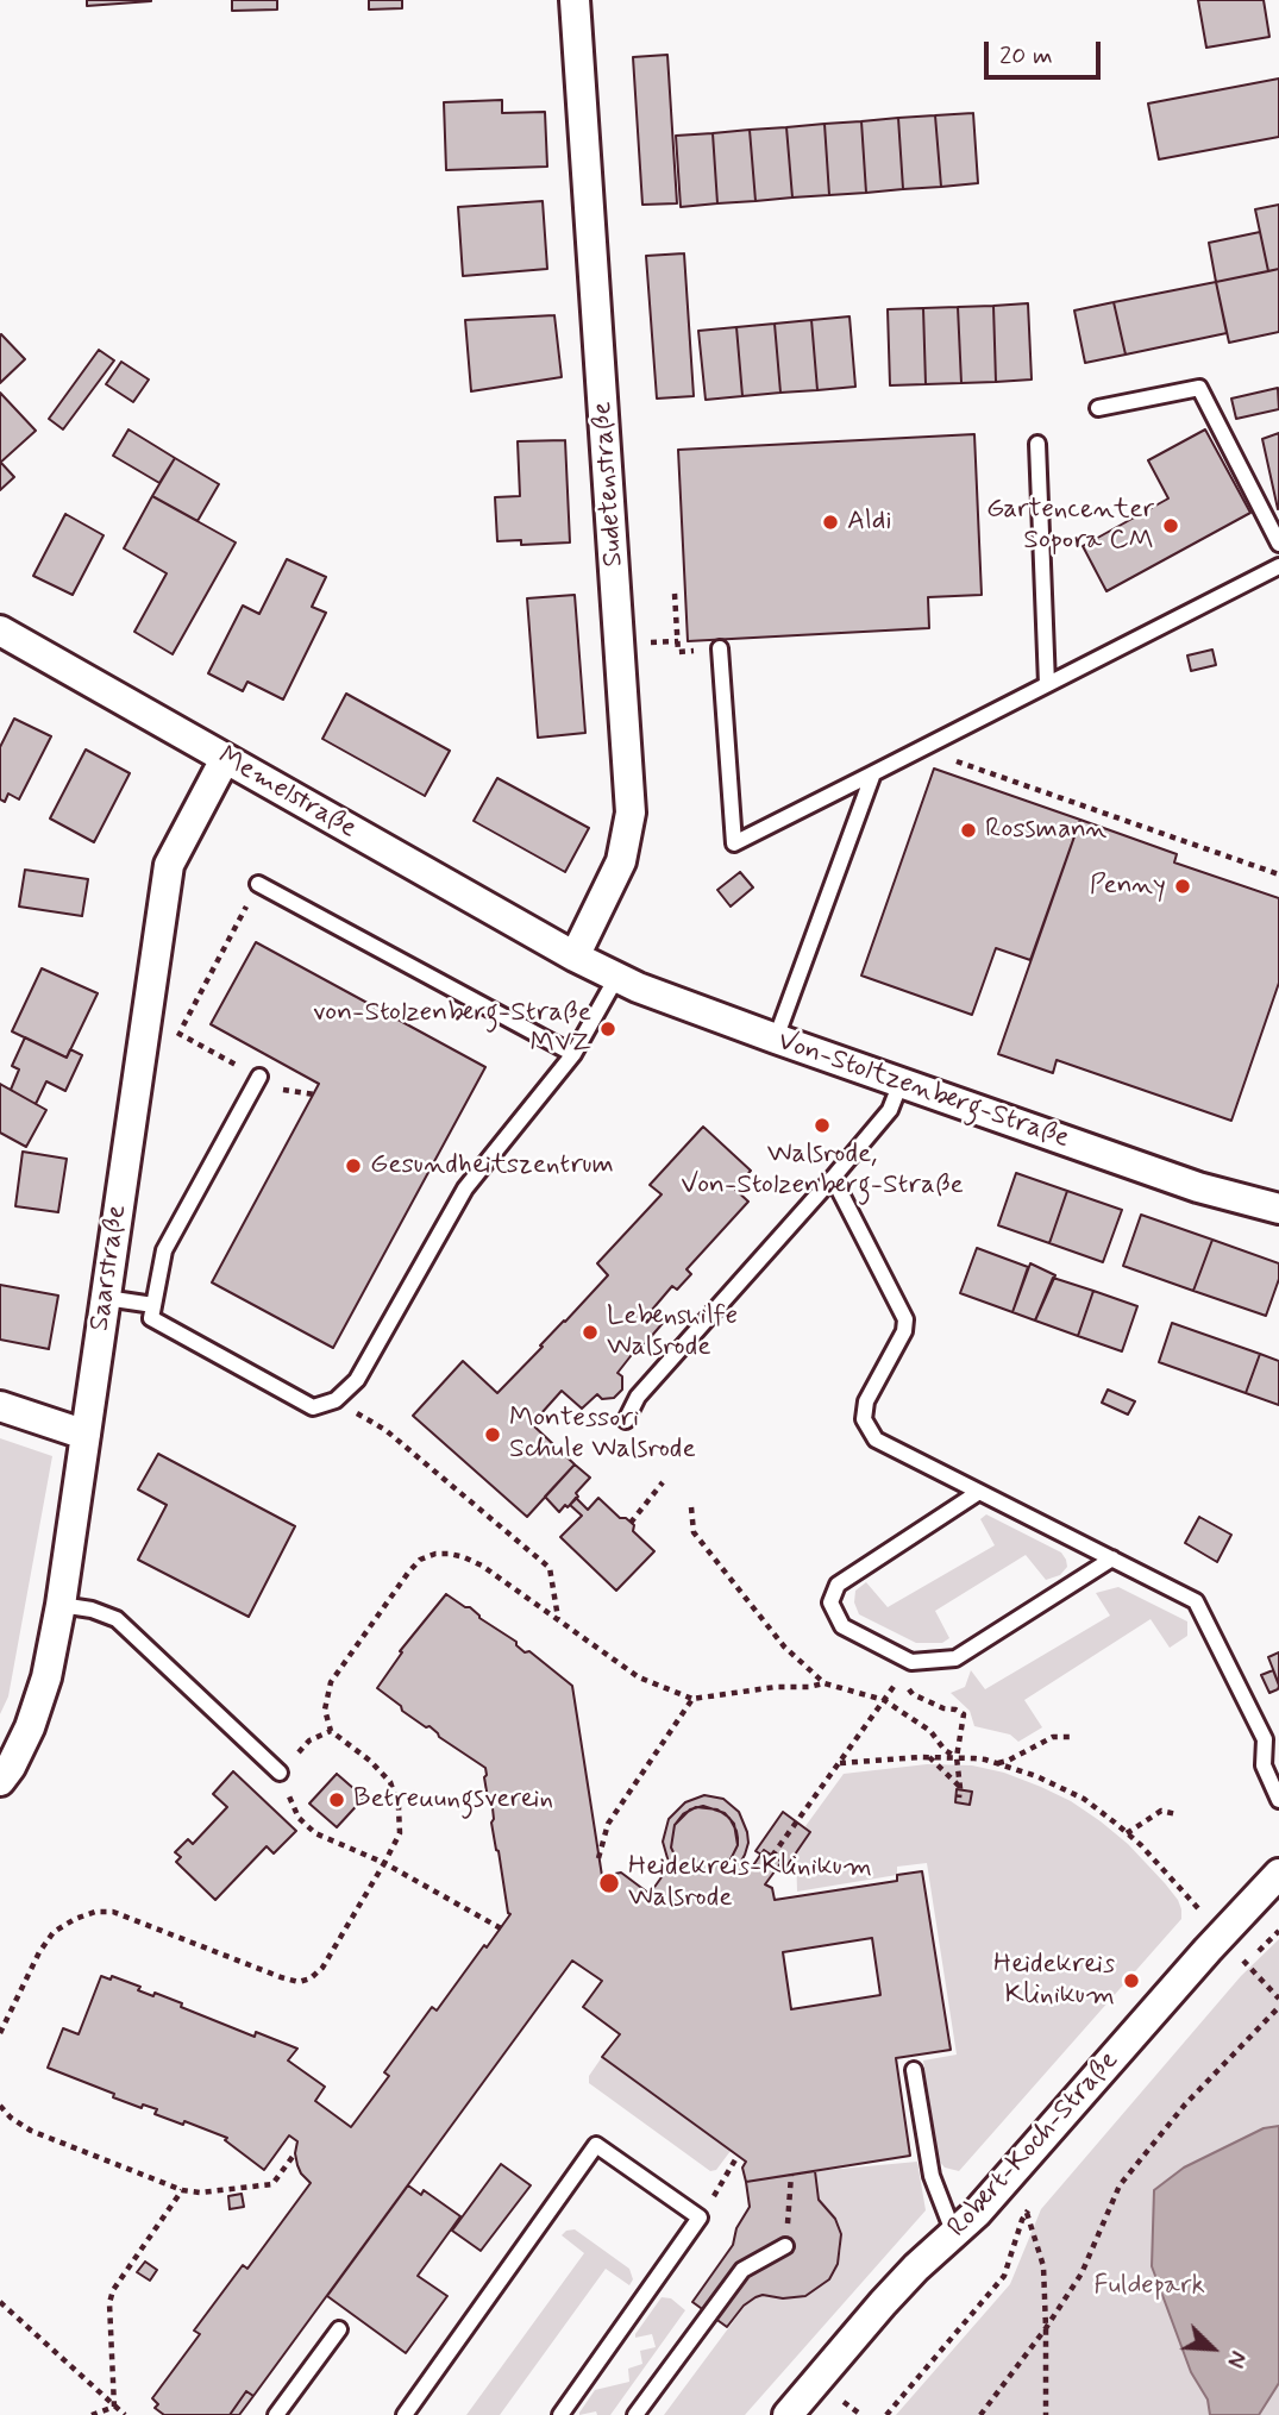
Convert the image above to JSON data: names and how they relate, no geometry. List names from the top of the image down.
{
  "streets": {
    "street": [
      "Sudetenstraße",
      "Memelstraße",
      "Von-Stoltzenberg-Straße",
      "Saarstraße",
      "Robert-Koch-Straße"
    ]
  },
  "crossings": [
    ["Sudetenstraße", "Memelstraße"],
    ["Sudetenstraße", "Von-Stoltzenberg-Straße"],
    ["Memelstraße", "Von-Stoltzenberg-Straße"],
    ["Memelstraße", "Saarstraße"]
  ],
  "parks": ["Fuldepark"],
  "places": [
    "Aldi",
    "Gartencenter Sopora CM",
    "Rossmann",
    "Penny",
    "von-Stolzenberg-Straße MVZ",
    "Walsrode, Von-Stolzenberg-Straße",
    "Gesundheitszentrum",
    "Lebenshilfe Walsrode",
    "Montessori Schule Walsrode",
    "Betreuungsverein",
    "Heidekreis-Klinikum Walsrode",
    "Heidekreis Klinikum"
  ],
  "scale_bar": "20 m",
  "north": "bottom right"
}
